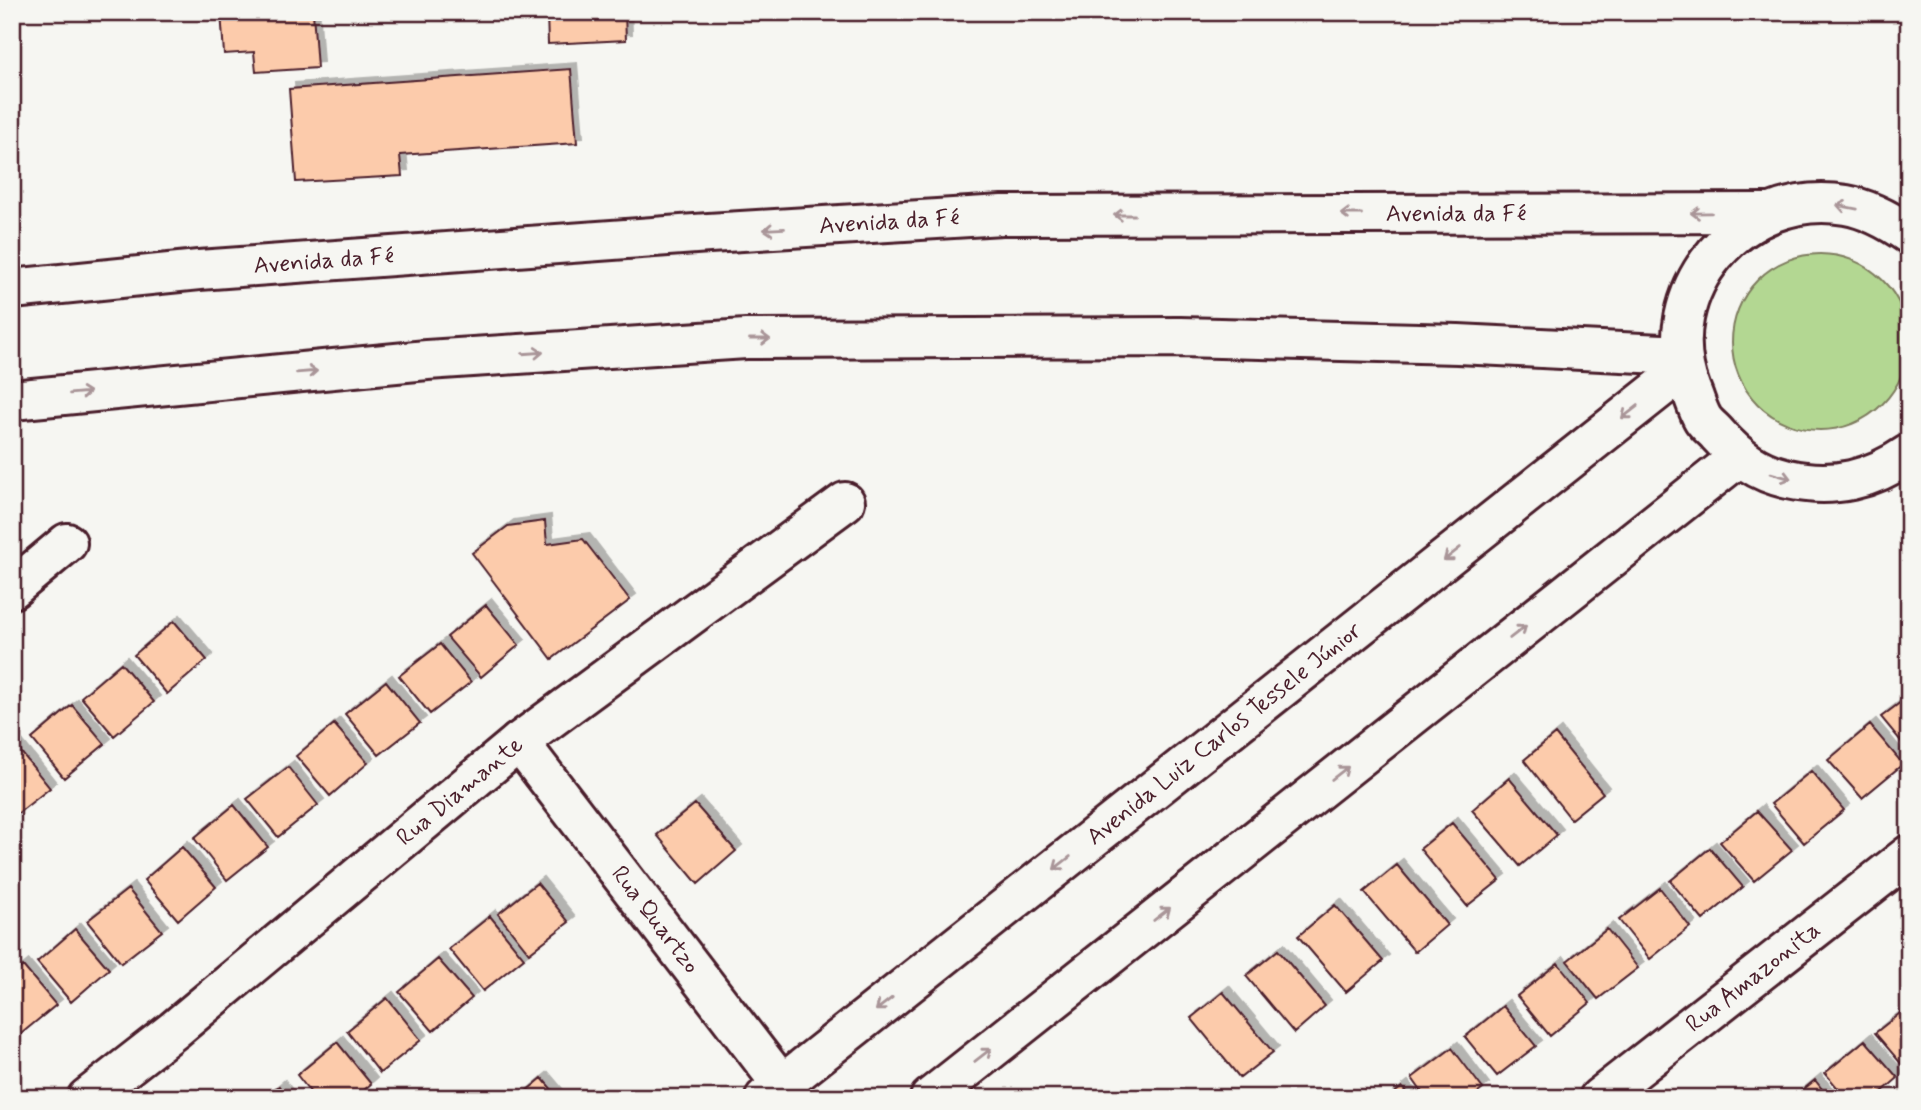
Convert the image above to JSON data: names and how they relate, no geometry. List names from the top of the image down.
{
  "streets": {
    "main road": [
      "Avenida da Fé",
      "Avenida Luiz Carlos Tessele Júnior",
      "Rua Diamante",
      "Rua Quartzo",
      "Rua Amazonita"
    ]
  },
  "crossings": [
    ["Avenida Luiz Carlos Tessele Júnior", "Rua Quartzo"],
    ["Rua Diamante", "Rua Quartzo"]
  ]
}
